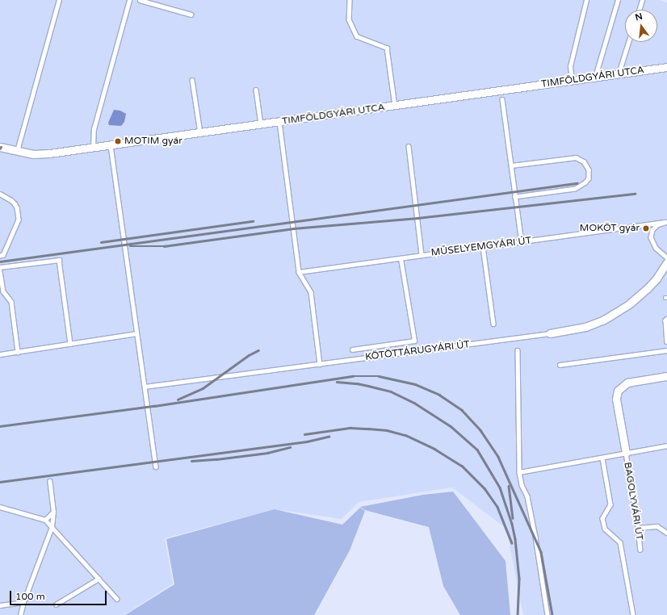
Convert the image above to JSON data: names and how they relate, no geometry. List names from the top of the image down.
{
  "streets": {
    "street": ["TIMFÖLDGYÁRI UTCA", "KÖTÖTTÁRUGYÁRI ÚT"],
    "lane": ["MŰSELYEMGYÁRI ÚT", "BAGOLYVÁRI ÚT"]
  },
  "places": ["MOTIM gyár", "MOKÖT gyár"],
  "scale_bar": "100 m",
  "north": "top"
}
